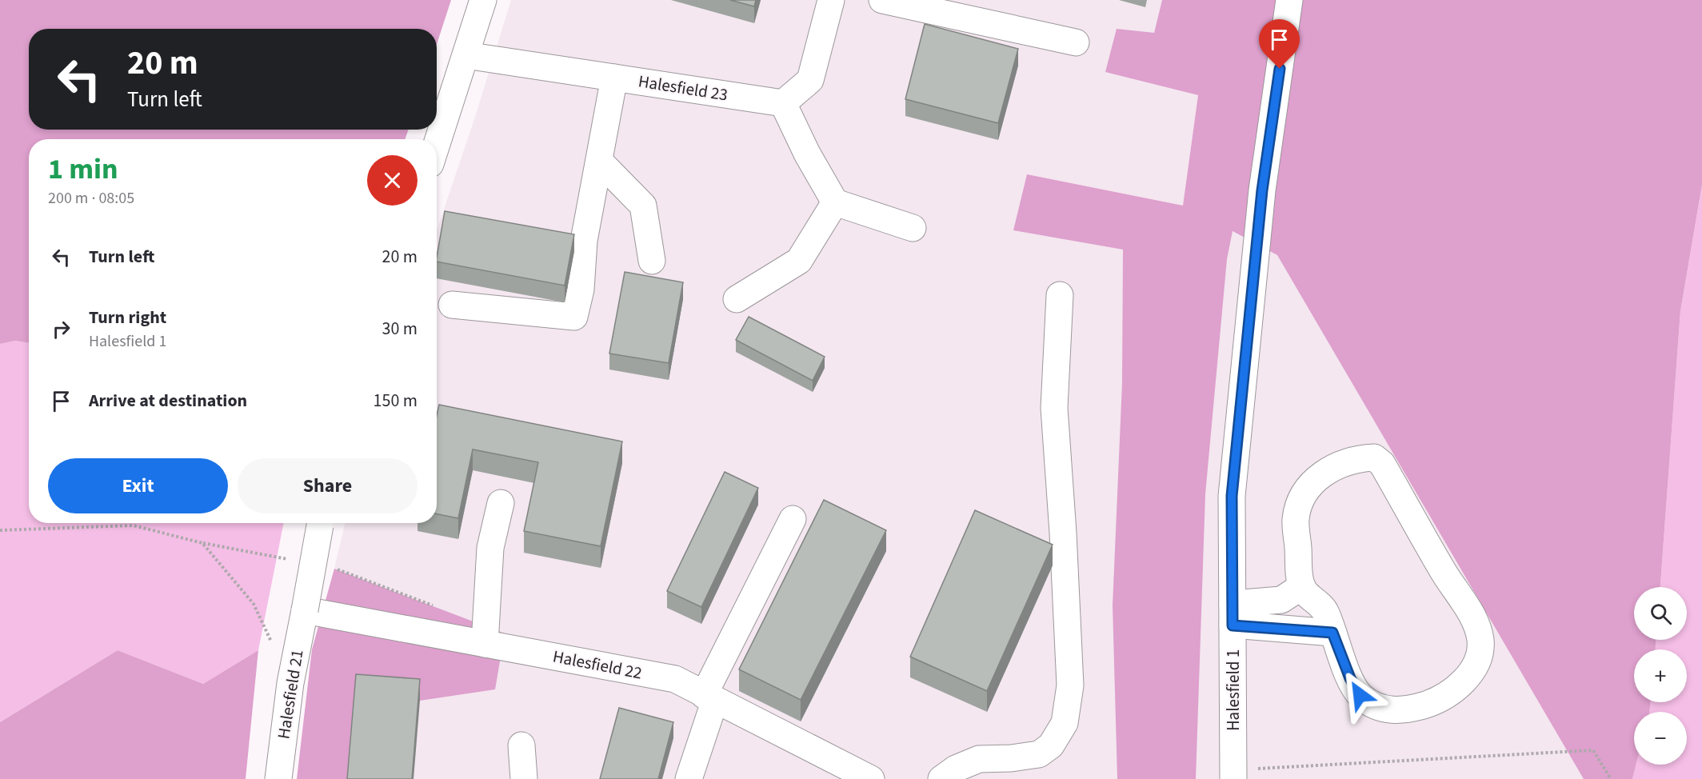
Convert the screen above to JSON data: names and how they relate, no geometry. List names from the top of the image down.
{
  "streets": {
    "street": [
      "Halesfield 23",
      "Halesfield 22",
      "Halesfield 1",
      "Halesfield 21"
    ]
  },
  "crossings": [
    ["Halesfield 22", "Halesfield 21"]
  ],
  "page": {
    "turn": ["20 m", "Turn left"],
    "heading": ["1 min", "200 m · 08:05"],
    "list": [
      {
        "name": "Turn left",
        "value": "20 m"
      },
      {
        "name": "Turn right",
        "note": "Halesfield 1",
        "value": "30 m"
      },
      {
        "name": "Arrive at destination",
        "value": "150 m"
      }
    ],
    "buttons": ["Exit", "Share"],
    "map_buttons": ["+", "−"]
  }
}
